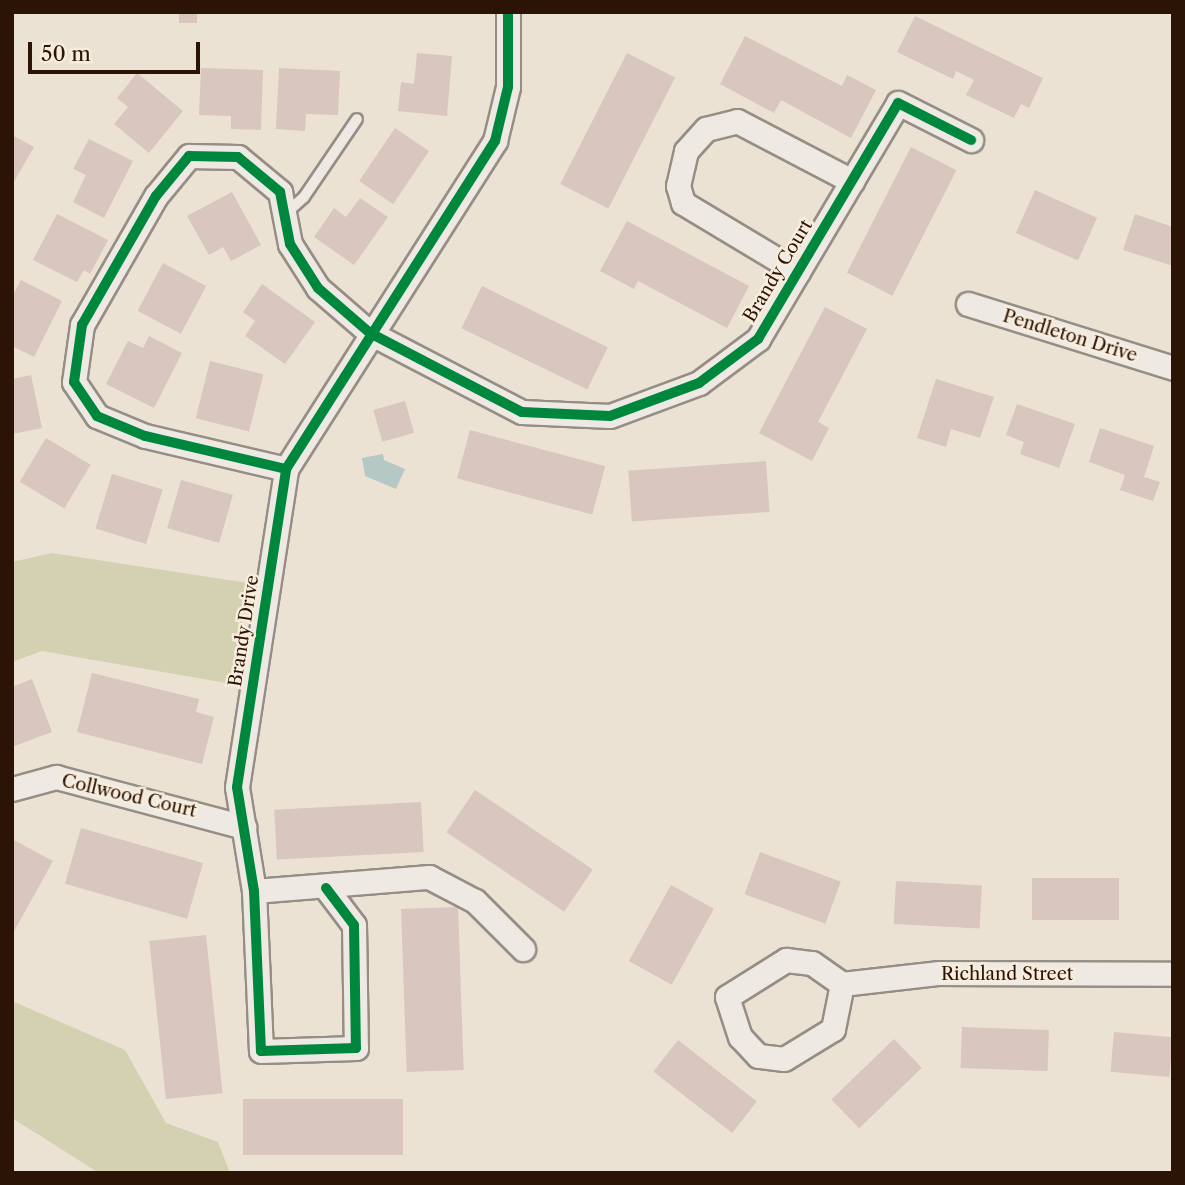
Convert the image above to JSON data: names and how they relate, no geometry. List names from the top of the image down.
{
  "streets": {
    "street": [
      "Brandy Court",
      "Pendleton Drive",
      "Brandy Drive",
      "Collwood Court",
      "Richland Street"
    ]
  },
  "crossings": [
    ["Brandy Court", "Brandy Drive"],
    ["Brandy Drive", "Collwood Court"]
  ],
  "scale_bar": "50 m"
}
